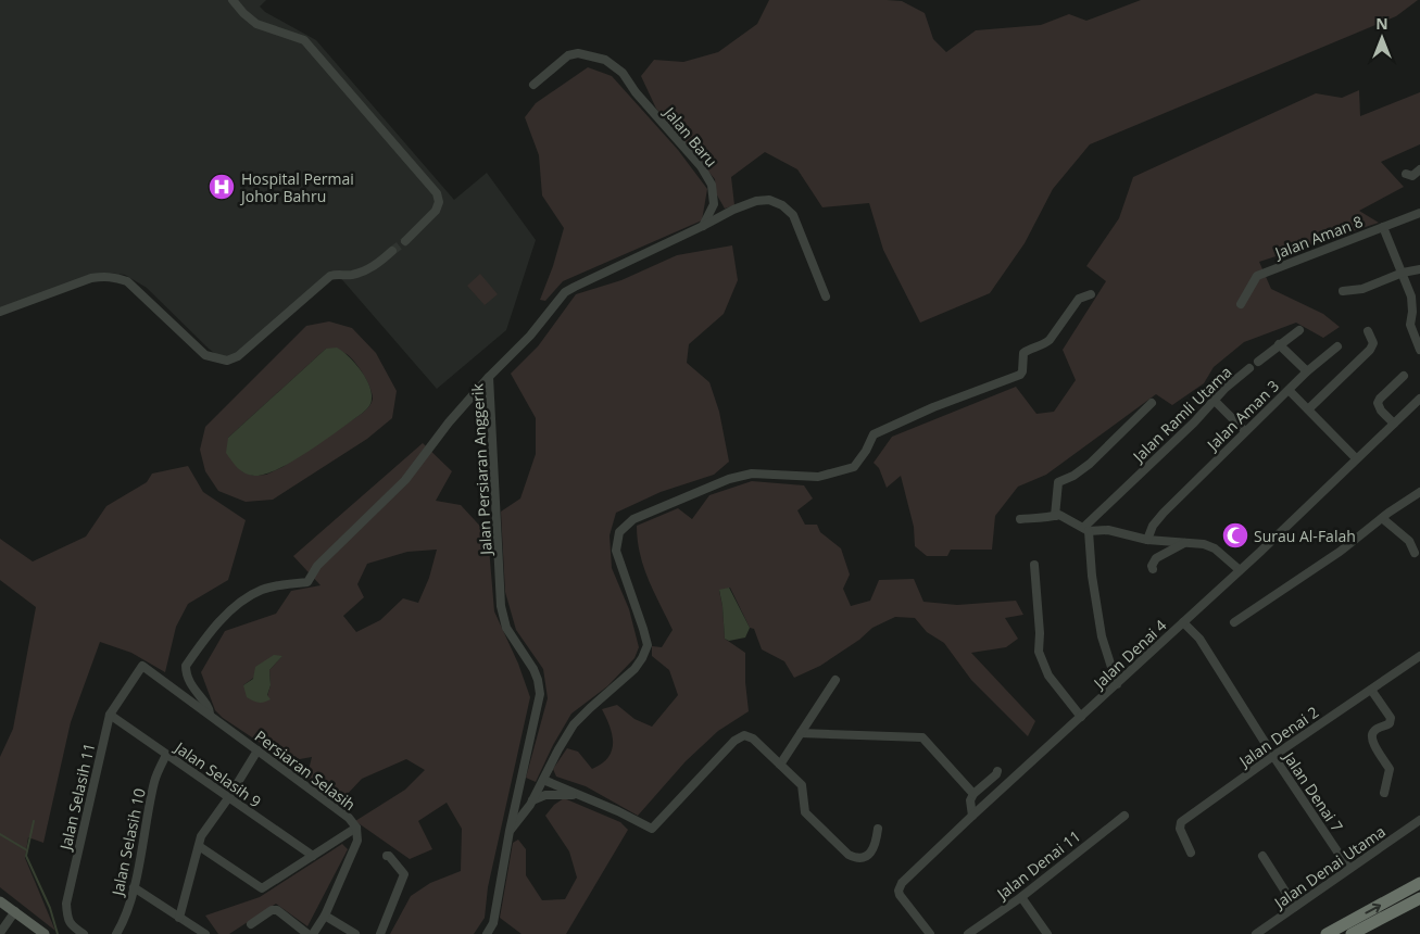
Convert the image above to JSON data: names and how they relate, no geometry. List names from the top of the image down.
{
  "streets": {
    "street": [
      "Jalan Baru",
      "Jalan Aman 8",
      "Jalan Ramli Utama",
      "Jalan Aman 3",
      "Jalan Persiaran Anggerik",
      "Jalan Denai 4",
      "Jalan Denai 2",
      "Persiaran Selasih",
      "Jalan Selasih 9",
      "Jalan Denai 7",
      "Jalan Selasih 11",
      "Jalan Selasih 10",
      "Jalan Denai 11",
      "Jalan Denai Utama"
    ]
  },
  "crossings": [
    ["Jalan Baru", "Jalan Persiaran Anggerik"],
    ["Jalan Denai 4", "Jalan Denai 7"],
    ["Jalan Denai 2", "Jalan Denai 7"],
    ["Persiaran Selasih", "Jalan Selasih 11"],
    ["Jalan Selasih 9", "Jalan Selasih 11"],
    ["Jalan Selasih 9", "Jalan Selasih 10"],
    ["Jalan Denai 7", "Jalan Denai Utama"]
  ],
  "places": {
    "hospital": ["Hospital Permai Johor Bahru"],
    "mosque": ["Surau Al-Falah"]
  },
  "north": "top"
}
